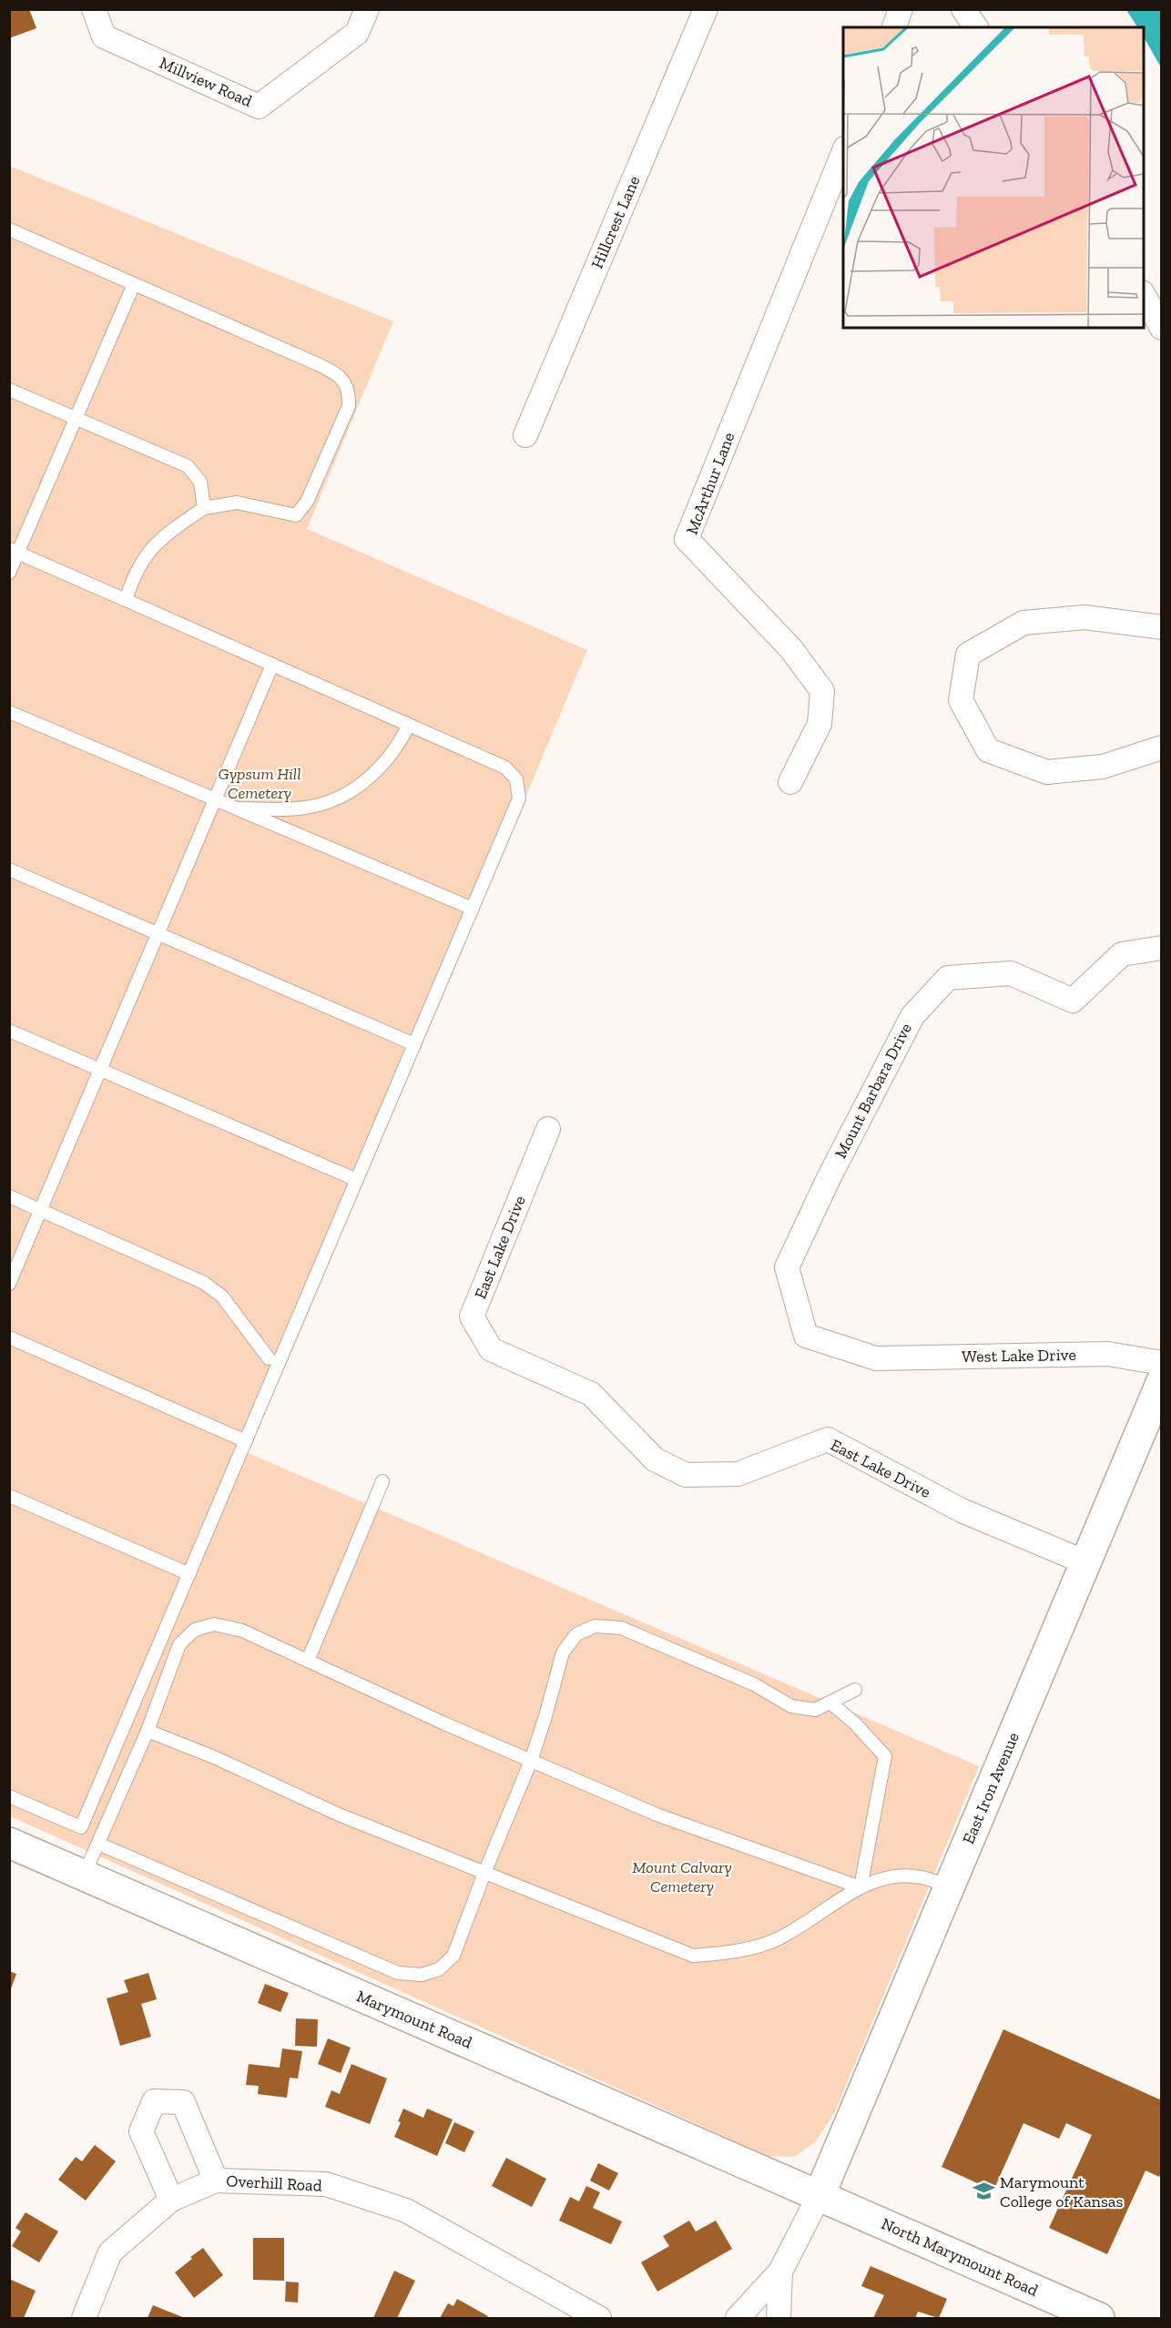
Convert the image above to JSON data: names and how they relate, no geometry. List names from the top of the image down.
{
  "streets": {
    "street": [
      "Millview Road",
      "Hillcrest Lane",
      "McArthur Lane",
      "Mount Barbara Drive",
      "East Lake Drive",
      "West Lake Drive",
      "East Iron Avenue",
      "Marymount Road",
      "Overhill Road",
      "North Marymount Road"
    ]
  },
  "crossings": [
    ["Mount Barbara Drive", "West Lake Drive"],
    ["East Lake Drive", "East Iron Avenue"],
    ["East Iron Avenue", "Marymount Road"],
    ["East Iron Avenue", "North Marymount Road"],
    ["Marymount Road", "North Marymount Road"]
  ],
  "parks": ["Gypsum Hill Cemetery", "Mount Calvary Cemetery"],
  "places": {
    "school or university": ["Marymount College of Kansas"]
  }
}
